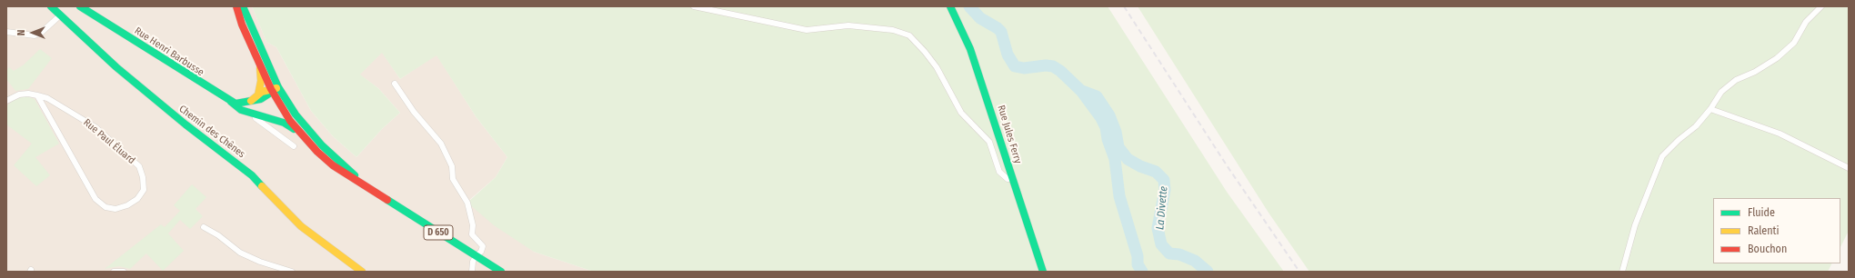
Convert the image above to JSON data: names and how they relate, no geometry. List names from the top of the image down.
{
  "streets": {
    "main road": [
      "Rue Henri Barbusse",
      "Chemin des Chênes",
      "Rue Jules Ferry",
      "D 650"
    ],
    "street": ["Rue Paul Éluard"]
  },
  "crossings": [
    ["Rue Henri Barbusse", "D 650"]
  ],
  "water": ["La Divette"],
  "legend": ["Fluide", "Ralenti", "Bouchon"],
  "north": "left"
}
